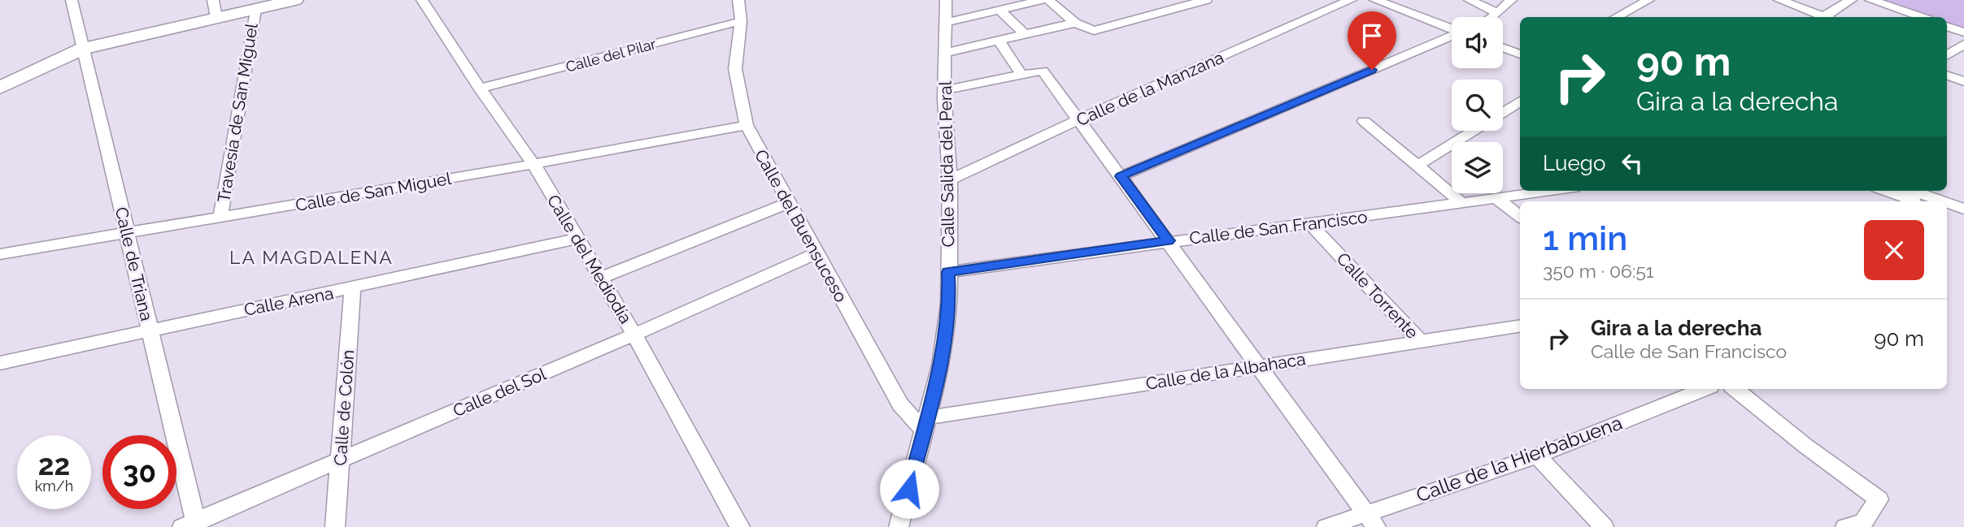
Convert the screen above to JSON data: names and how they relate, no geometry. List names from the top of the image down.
{
  "streets": {
    "street": [
      "Calle del Pilar",
      "Calle de la Manzana",
      "Travesía de San Miguel",
      "Calle Salida del Peral",
      "Calle de San Miguel",
      "Calle del Buensuceso",
      "Calle de San Francisco",
      "Calle del Mediodía",
      "Calle de Triana",
      "Calle Torrente",
      "Calle Arena",
      "Calle de la Albahaca",
      "Calle del Sol",
      "Calle de Colón",
      "Calle de la Hierbabuena"
    ]
  },
  "crossings": [
    ["Calle del Pilar", "Calle del Buensuceso"],
    ["Calle del Pilar", "Calle del Mediodía"],
    ["Calle de la Manzana", "Calle Salida del Peral"],
    ["Travesía de San Miguel", "Calle de San Miguel"],
    ["Calle Salida del Peral", "Calle del Buensuceso"],
    ["Calle Salida del Peral", "Calle de San Francisco"],
    ["Calle Salida del Peral", "Calle de la Albahaca"],
    ["Calle de San Miguel", "Calle del Buensuceso"],
    ["Calle de San Miguel", "Calle del Mediodía"],
    ["Calle de San Miguel", "Calle de Triana"],
    ["Calle del Buensuceso", "Calle de la Albahaca"],
    ["Calle del Buensuceso", "Calle del Sol"],
    ["Calle de San Francisco", "Calle Torrente"],
    ["Calle del Mediodía", "Calle Arena"],
    ["Calle del Mediodía", "Calle del Sol"],
    ["Calle de Triana", "Calle Arena"],
    ["Calle de Triana", "Calle del Sol"],
    ["Calle Torrente", "Calle de la Albahaca"],
    ["Calle Arena", "Calle de Colón"],
    ["Calle del Sol", "Calle de Colón"]
  ],
  "districts": ["LA MAGDALENA"],
  "page": {
    "turn": ["90 m", "Gira a la derecha"],
    "then": "Luego",
    "heading": ["1 min", "350 m · 06:51"],
    "list": [
      {
        "name": "Gira a la derecha",
        "note": "Calle de San Francisco",
        "value": "90 m"
      }
    ],
    "speed": "22 km/h",
    "limit": "30"
  }
}
